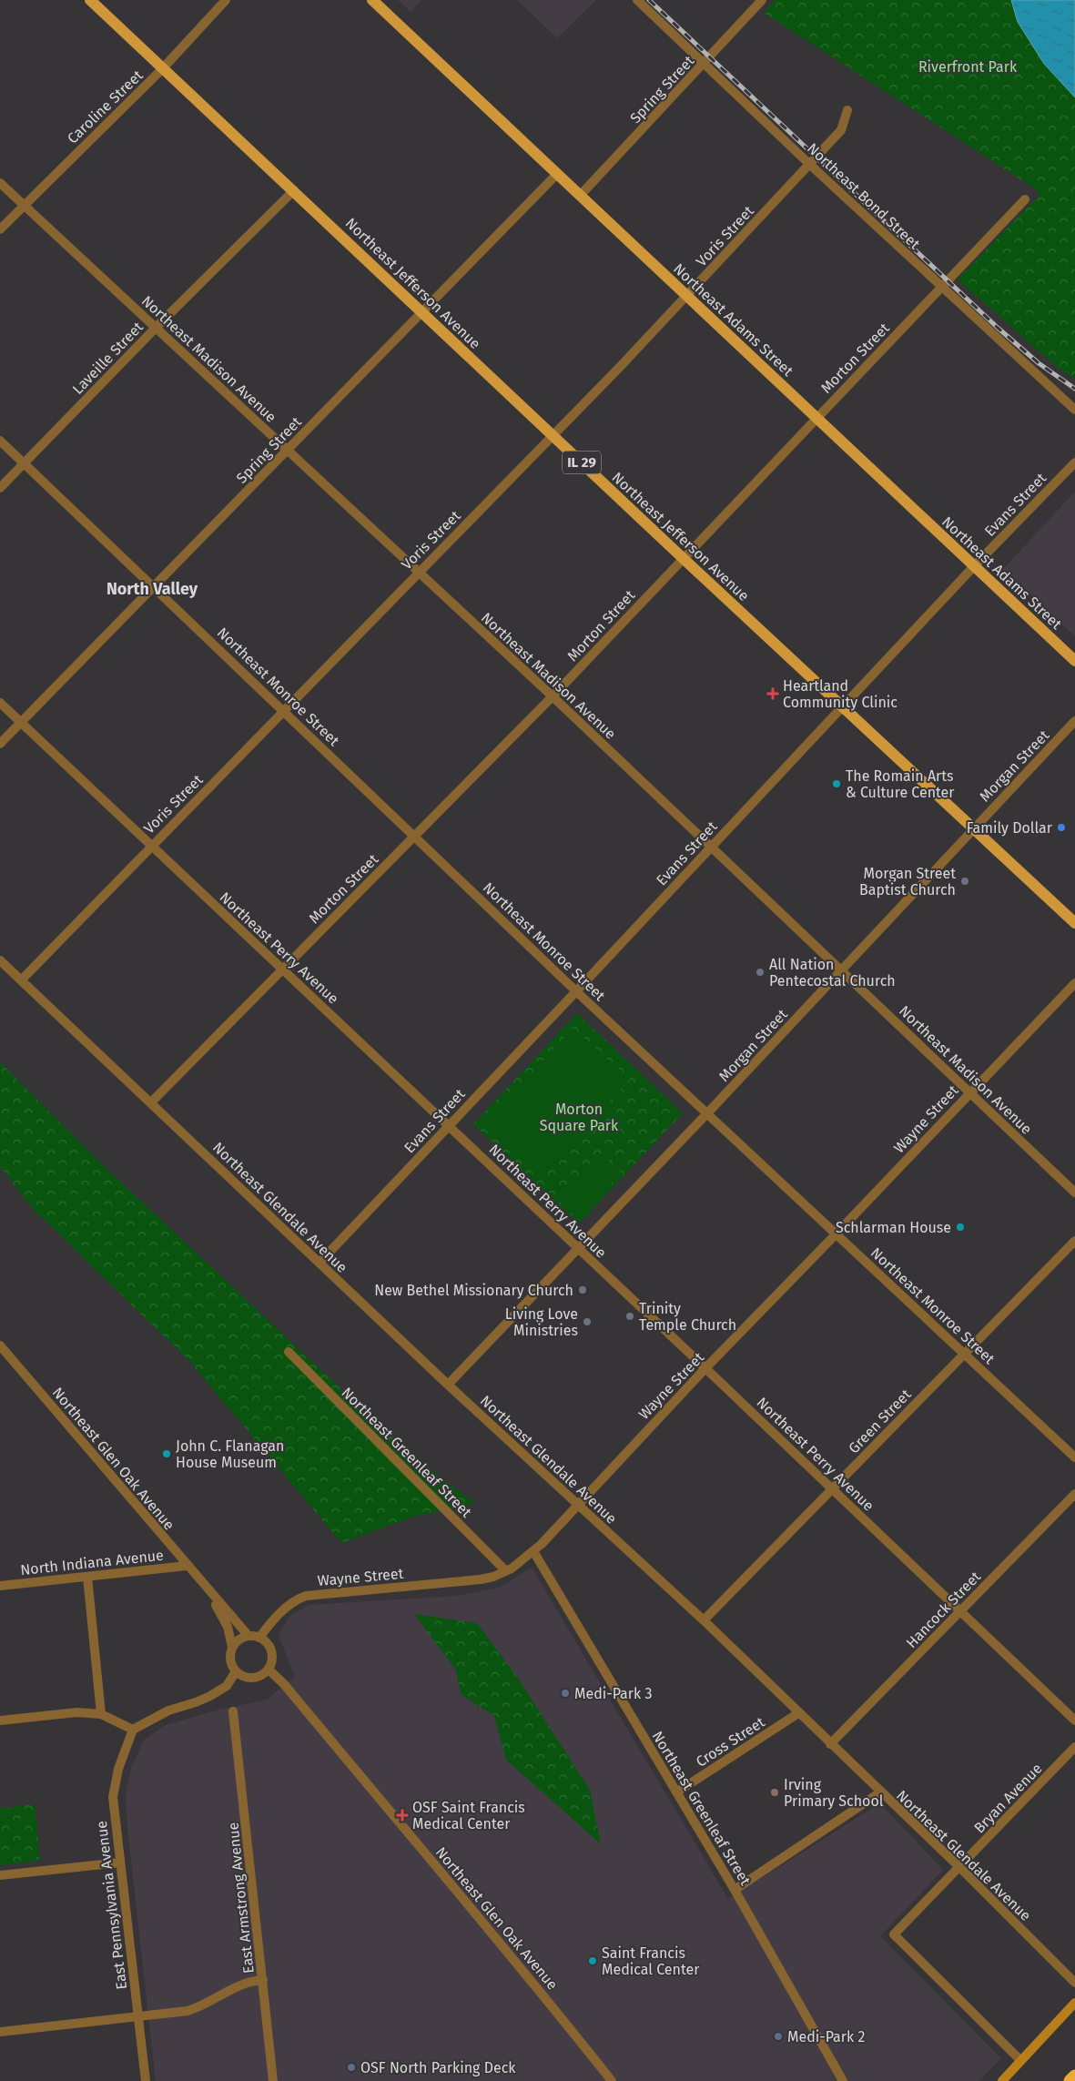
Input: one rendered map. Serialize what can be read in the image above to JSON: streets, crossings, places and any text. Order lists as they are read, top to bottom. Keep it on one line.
{"streets":{"main road":["Northeast Jefferson Avenue","Northeast Adams Street","IL 29"],"street":["Spring Street","Caroline Street","Northeast Bond Street","Voris Street","Laveille Street","Morton Street","Northeast Madison Avenue","Evans Street","Northeast Monroe Street","Morgan Street","Northeast Perry Avenue","Wayne Street","Northeast Glendale Avenue","Green Street","Northeast Greenleaf Street","Northeast Glen Oak Avenue","North Indiana Avenue","Hancock Street","Cross Street","Bryan Avenue","East Armstrong Avenue","East Pennsylvania Avenue"]},"crossings":[["Spring Street","Northeast Bond Street"],["Spring Street","Northeast Jefferson Avenue"],["Spring Street","Northeast Adams Street"],["Spring Street","Northeast Madison Avenue"],["Spring Street","Northeast Monroe Street"],["Spring Street","Northeast Perry Avenue"],["Caroline Street","Northeast Jefferson Avenue"],["Caroline Street","Northeast Madison Avenue"],["Northeast Bond Street","Voris Street"],["Northeast Bond Street","Morton Street"],["Voris Street","Northeast Jefferson Avenue"],["Voris Street","Northeast Adams Street"],["Voris Street","Northeast Madison Avenue"],["Voris Street","Northeast Monroe Street"],["Voris Street","Northeast Perry Avenue"],["Voris Street","Northeast Glendale Avenue"],["Northeast Jefferson Avenue","Laveille Street"],["Northeast Jefferson Avenue","Morton Street"],["Northeast Jefferson Avenue","Evans Street"],["Northeast Jefferson Avenue","Morgan Street"],["Northeast Adams Street","Morton Street"],["Northeast Adams Street","Evans Street"],["Laveille Street","Northeast Madison Avenue"],["Laveille Street","Northeast Monroe Street"],["Morton Street","Northeast Madison Avenue"],["Morton Street","Northeast Monroe Street"],["Morton Street","Northeast Perry Avenue"],["Morton Street","Northeast Glendale Avenue"],["Northeast Madison Avenue","Evans Street"],["Northeast Madison Avenue","Morgan Street"],["Northeast Madison Avenue","Wayne Street"],["Evans Street","Northeast Monroe Street"],["Evans Street","Northeast Perry Avenue"],["Evans Street","Northeast Glendale Avenue"],["Northeast Monroe Street","Morgan Street"],["Northeast Monroe Street","Wayne Street"],["Northeast Monroe Street","Green Street"],["Morgan Street","Northeast Perry Avenue"],["Morgan Street","Northeast Glendale Avenue"],["Northeast Perry Avenue","Wayne Street"],["Northeast Perry Avenue","Green Street"],["Northeast Perry Avenue","Hancock Street"],["Wayne Street","Northeast Glendale Avenue"],["Wayne Street","Northeast Greenleaf Street"],["Wayne Street","Northeast Glen Oak Avenue"],["Northeast Glendale Avenue","Green Street"],["Northeast Glendale Avenue","Hancock Street"],["Northeast Glendale Avenue","Cross Street"],["Northeast Glendale Avenue","Bryan Avenue"],["Northeast Greenleaf Street","Cross Street"],["Northeast Glen Oak Avenue","North Indiana Avenue"]],"districts":["North Valley"],"parks":["Riverfront Park","Morton Square Park"],"places":{"health":["Heartland Community Clinic","OSF Saint Francis Medical Center"],"other":["The Romain Arts & Culture Center","Family Dollar","Morgan Street Baptist Church","All Nation Pentecostal Church","Schlarman House","New Bethel Missionary Church","Trinity Temple Church","Living Love Ministries","John C. Flanagan House Museum","Medi-Park 3","Irving Primary School","Saint Francis Medical Center","Medi-Park 2","OSF North Parking Deck"]}}
